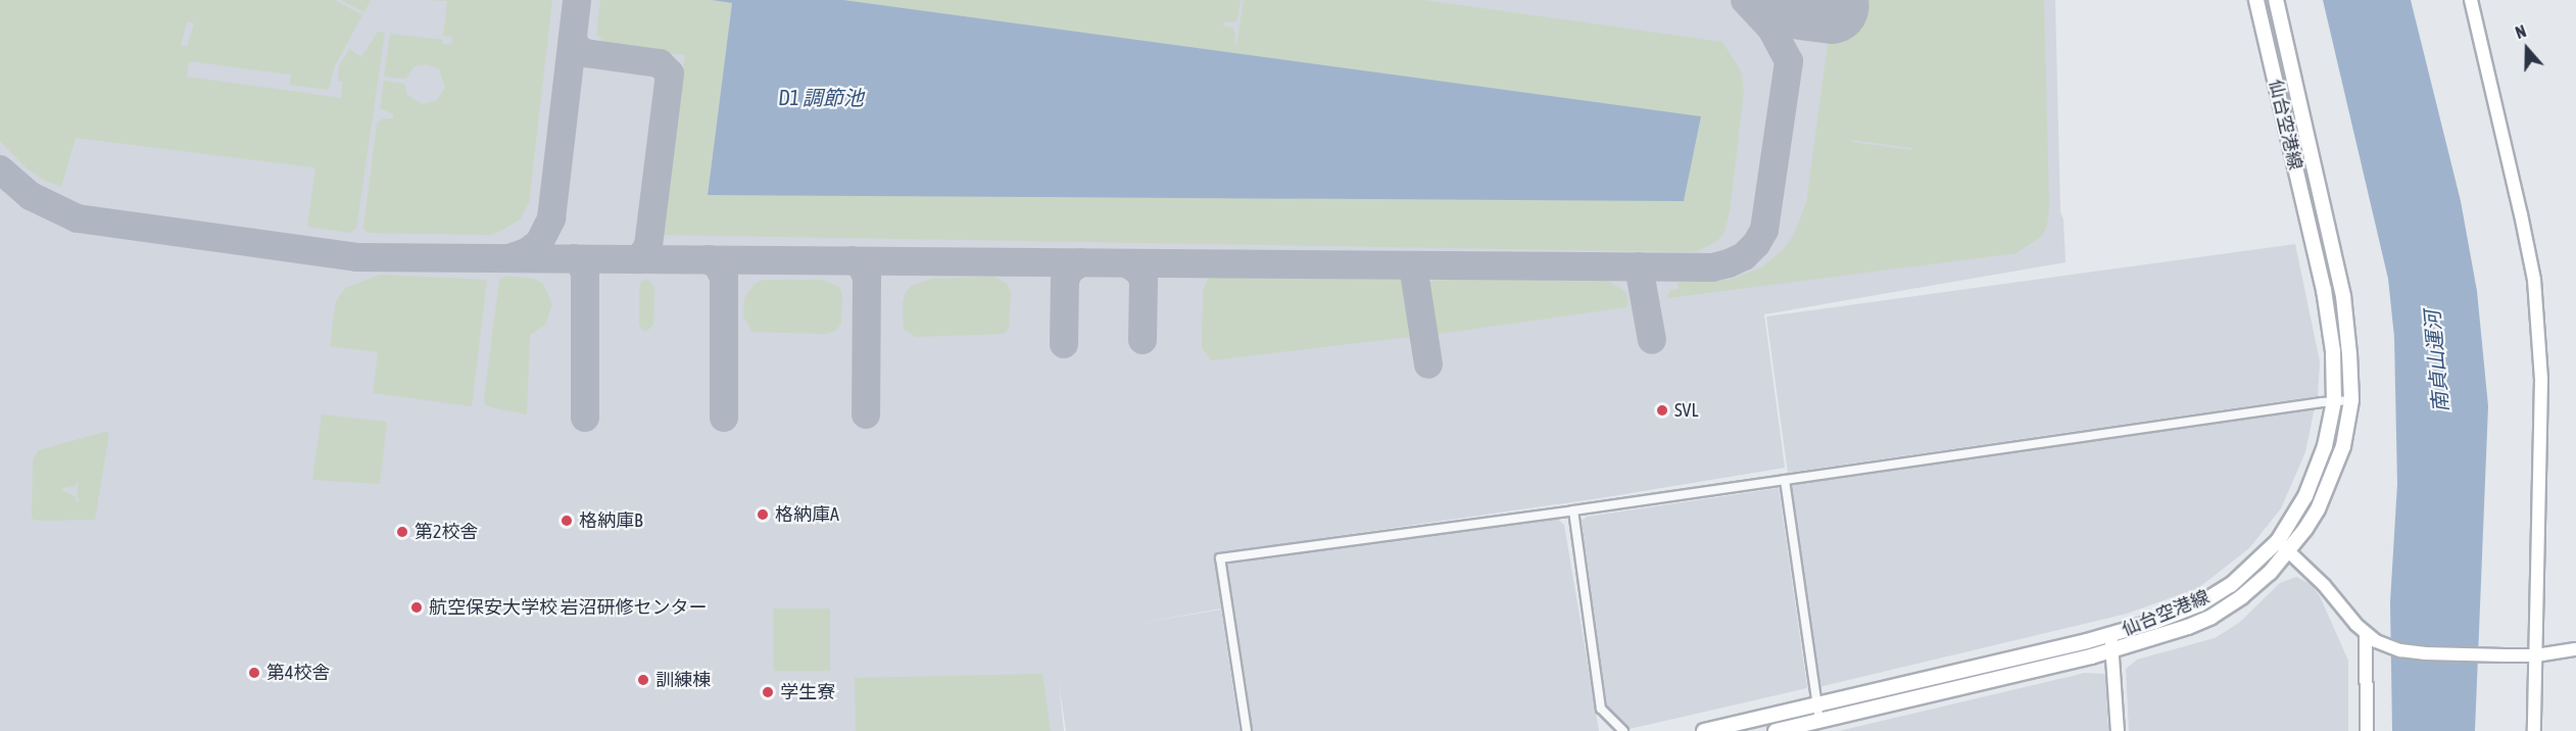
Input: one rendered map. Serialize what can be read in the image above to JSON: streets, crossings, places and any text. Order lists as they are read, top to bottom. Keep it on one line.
{"streets":{"main road":["仙台空港線"]},"water":["D1 調節池","南貞山運河"],"places":["SVL","格納庫A","格納庫B","第2校舎","航空保安大学校 岩沼研修センター","第4校舎","訓練棟","学生寮"],"north":"top"}
